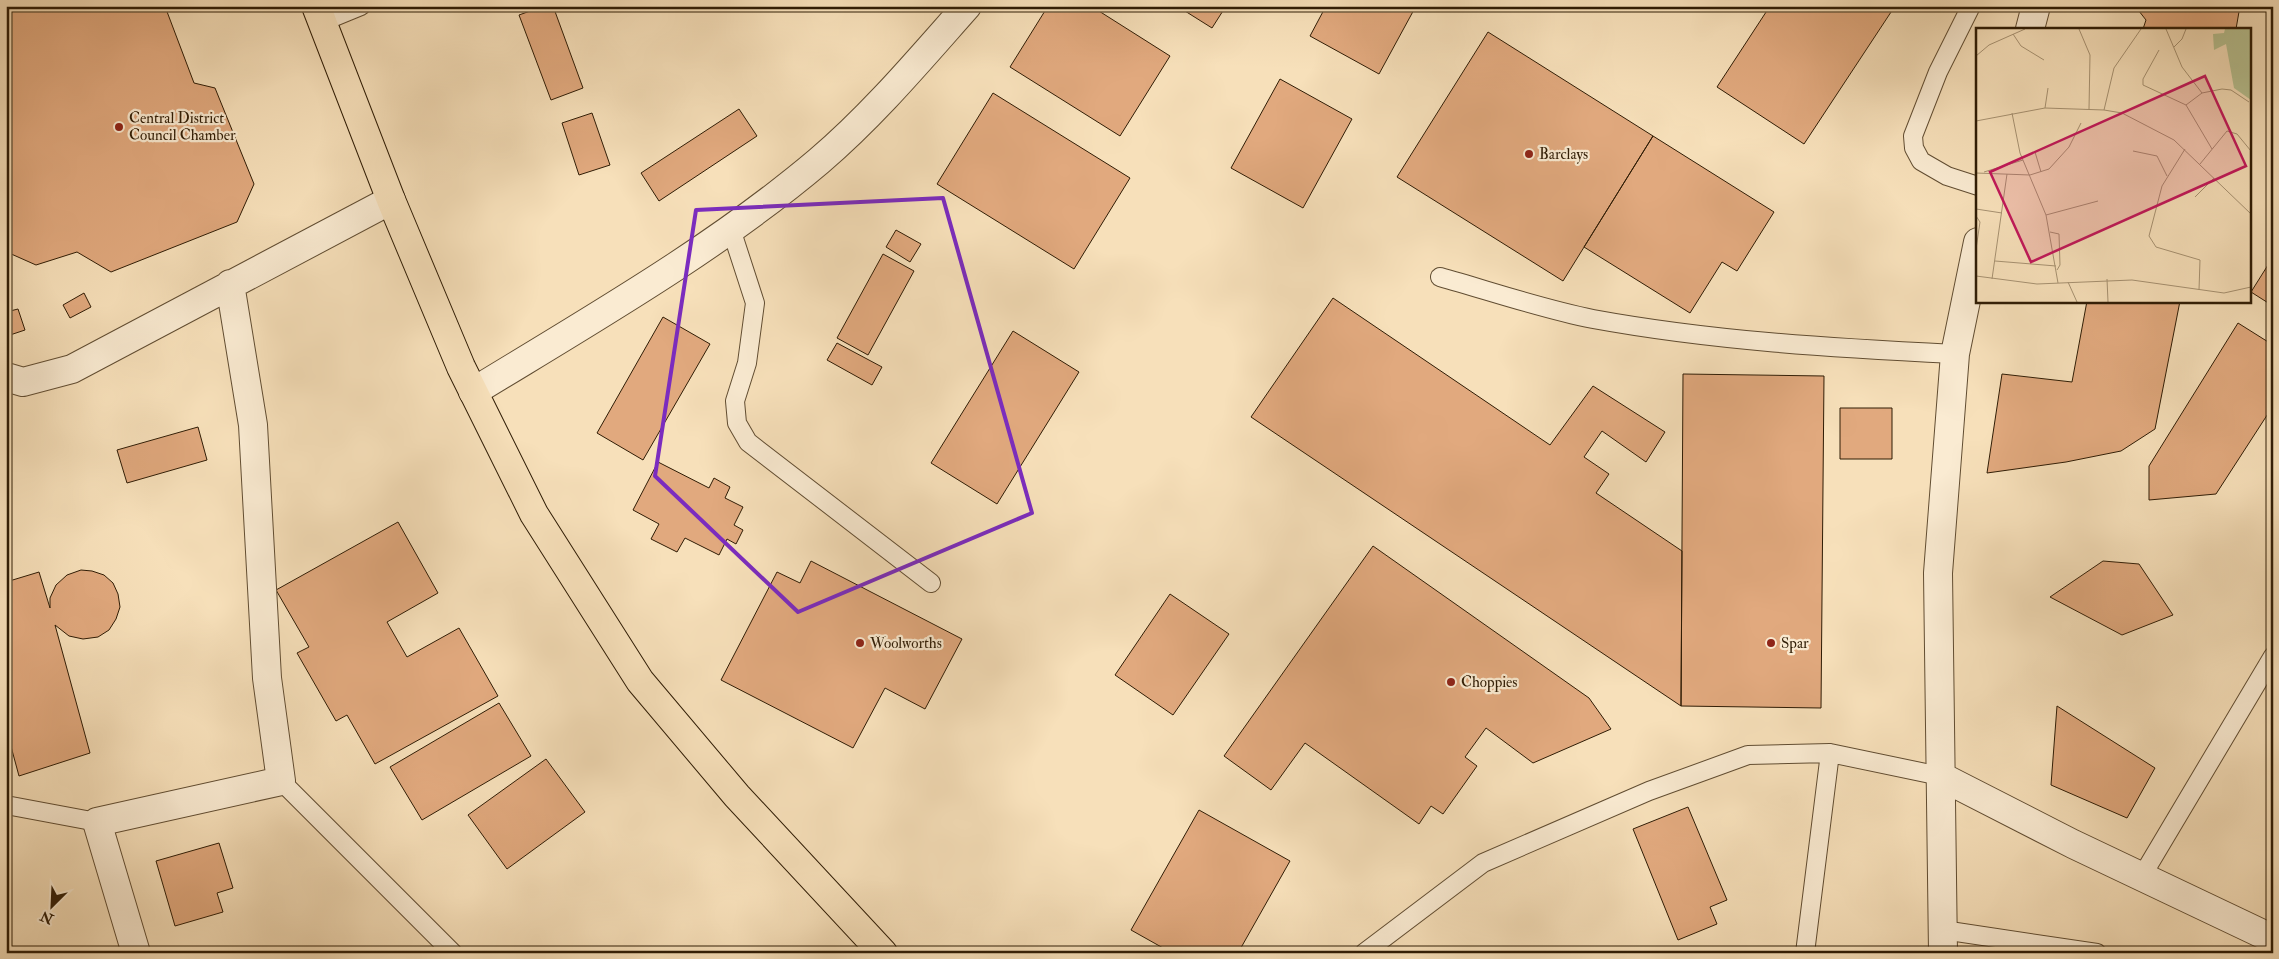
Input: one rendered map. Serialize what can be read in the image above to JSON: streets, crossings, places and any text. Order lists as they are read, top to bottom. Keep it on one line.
{"places":["Central District Council Chamber","Barclays","Woolworths","Spar","Choppies"],"north":"bottom left"}
